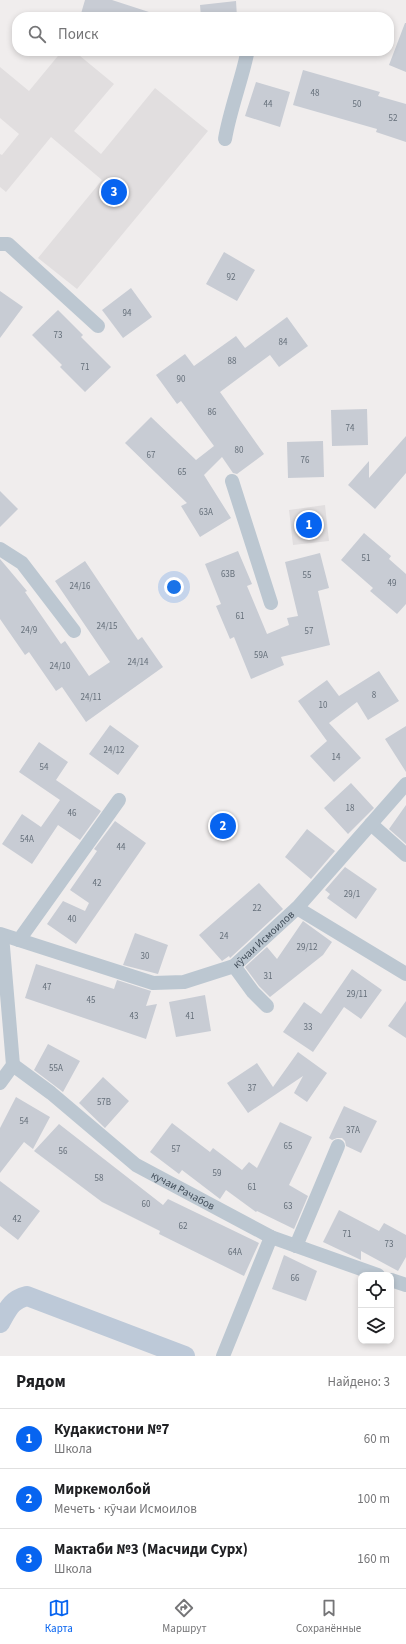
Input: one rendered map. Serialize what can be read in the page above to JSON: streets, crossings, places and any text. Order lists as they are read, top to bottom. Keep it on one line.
{"streets":{"street":["кӯчаи Исмоилов","кучаи Рачабов"]},"house_numbers":["48","44","50","52","92","94","73","84","88","71","90","86","74","80","67","76","65","63А","51","63В","55","49","24/16","61","24/15","24/9","57","59А","24/14","24/10","8","24/11","10","24/12","14","54","18","46","54А","44","42","29/1","22","40","24","29/12","30","31","47","29/11","45","43","41","33","55А","37","57В","54","37А","65","57","56","59","58","61","60","63","42","62","71","73","64А","66"],"page":{"search":"Поиск","pins":["3","1","2"],"heading":["Рядом","Найдено: 3"],"list":[{"mark":"1","name":"Кудакистони №7","note":"Школа","value":"60 m"},{"mark":"2","name":"Миркемолбой","note":"Мечеть · кӯчаи Исмоилов","value":"100 m"},{"mark":"3","name":"Мактаби №3 (Масчиди Сурх)","note":"Школа","value":"160 m"}],"nav":["Карта","Маршрут","Сохранённые"]}}
